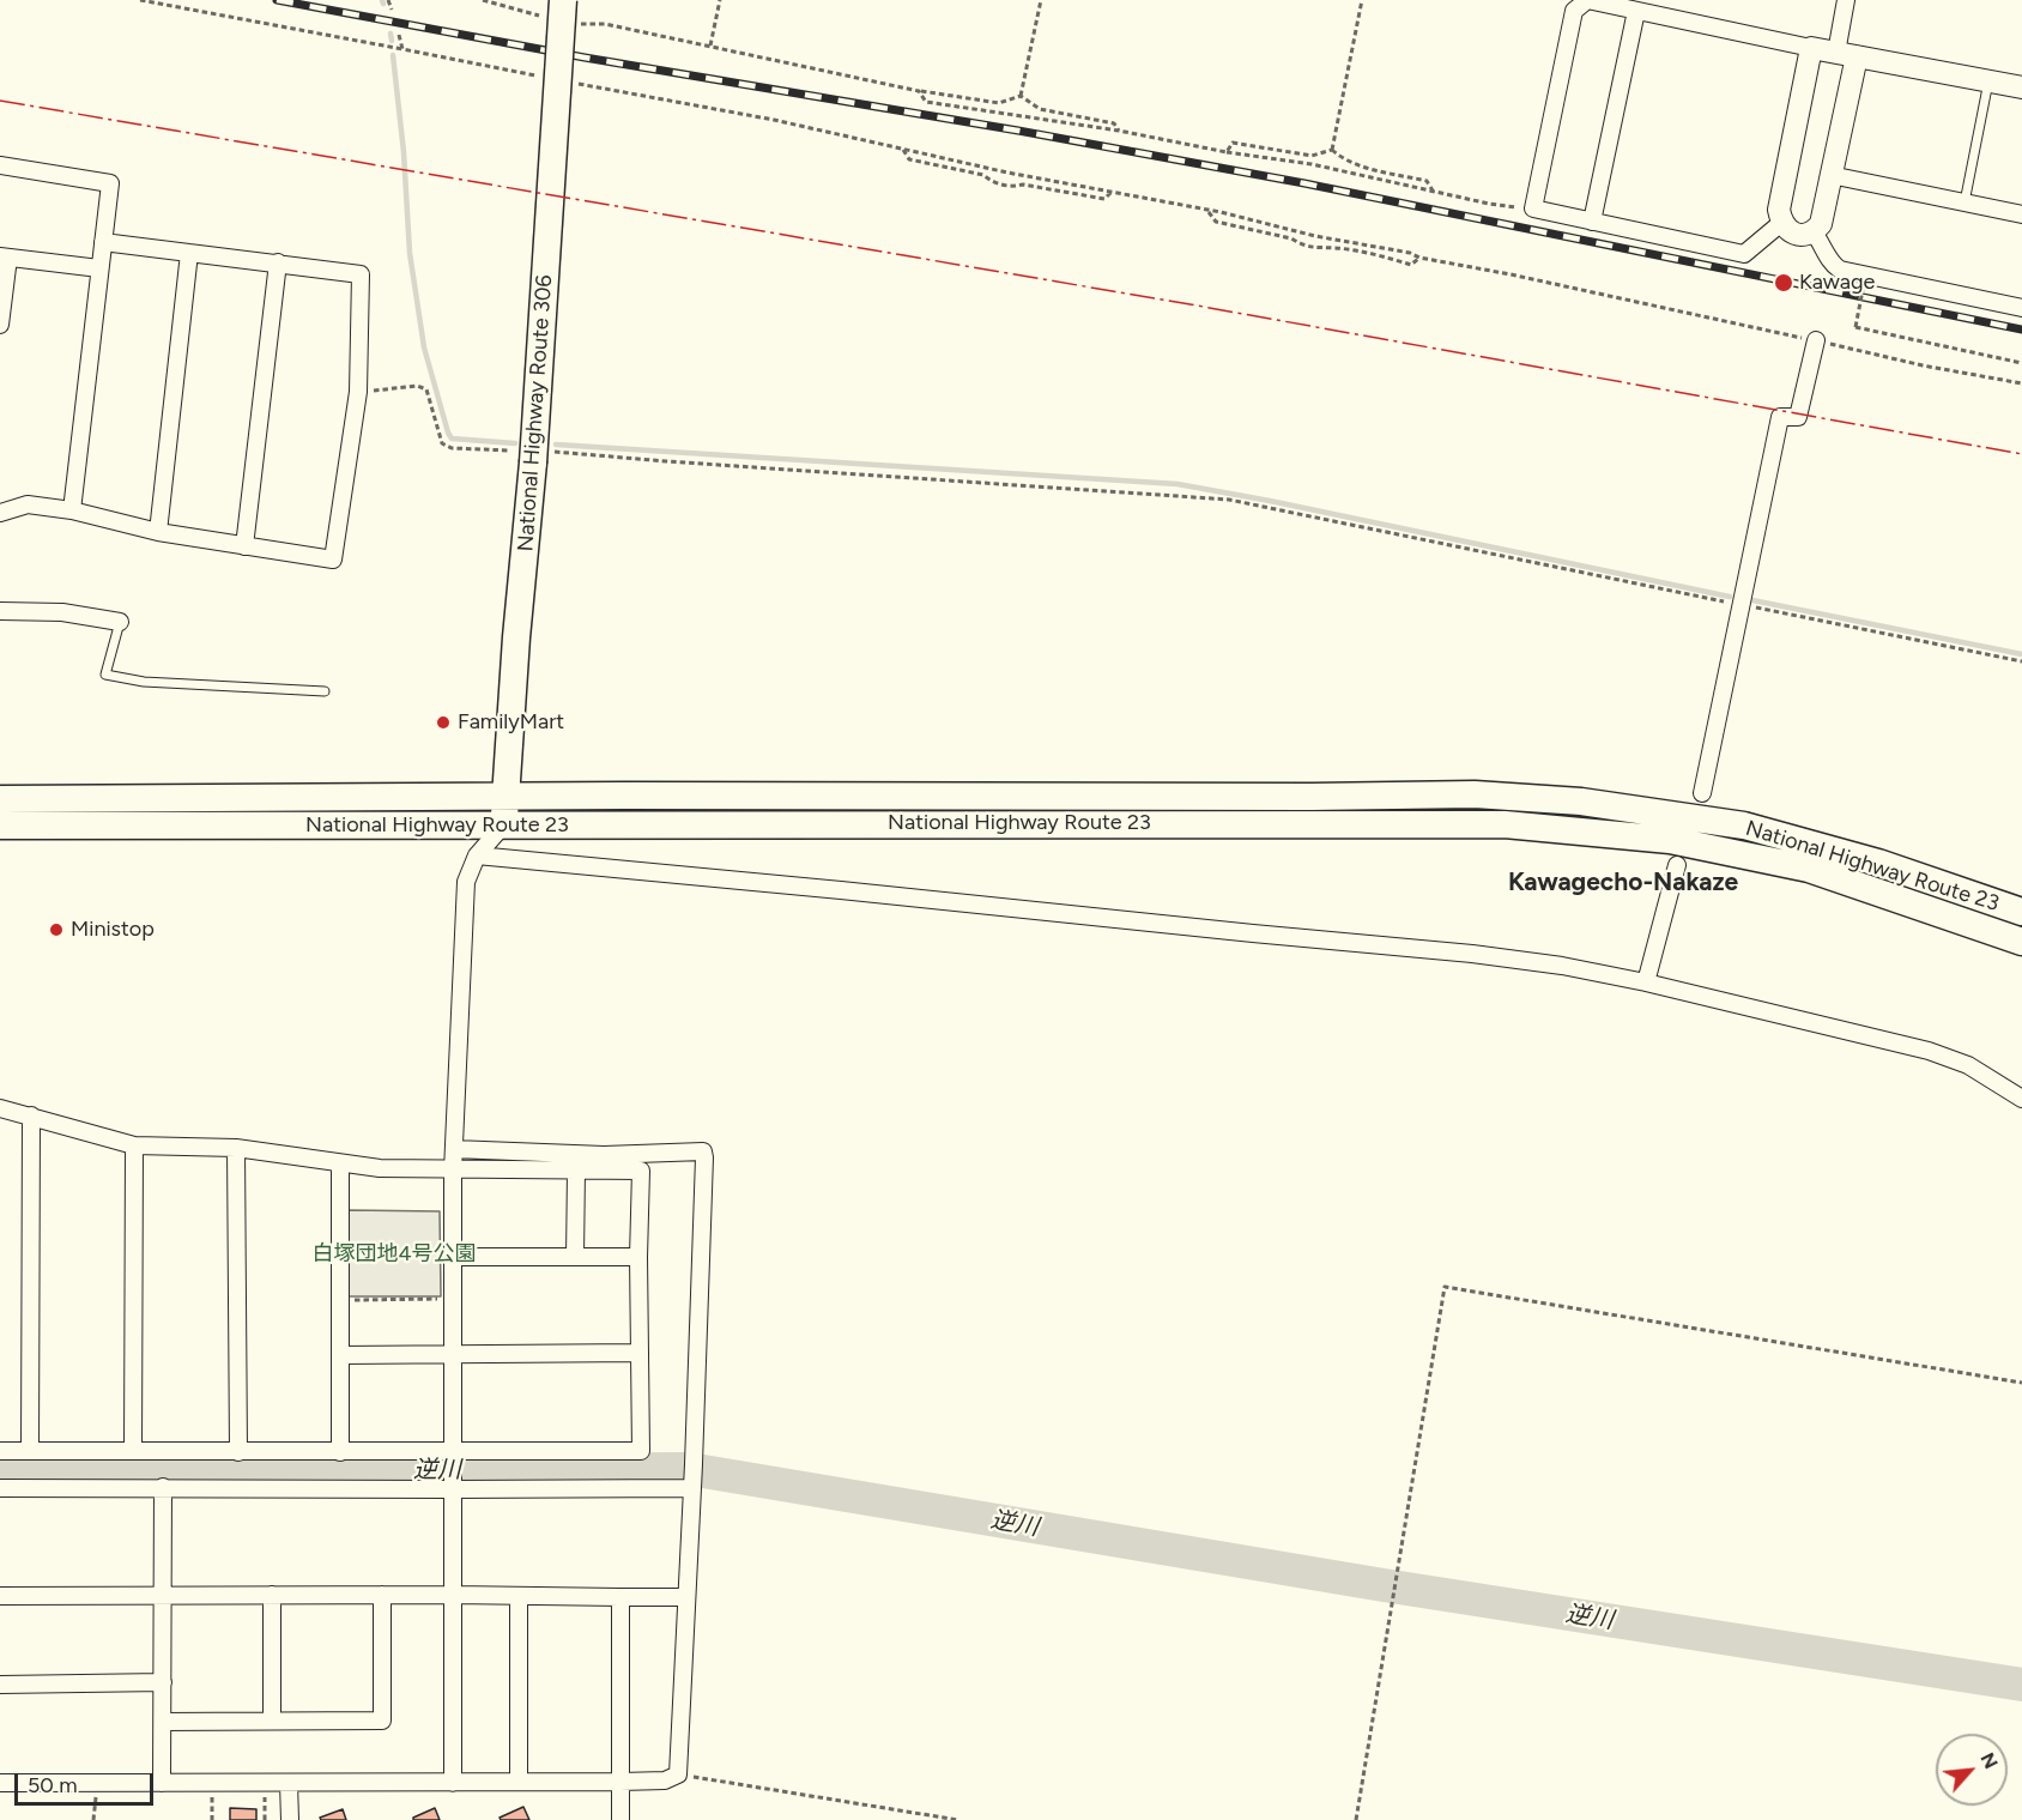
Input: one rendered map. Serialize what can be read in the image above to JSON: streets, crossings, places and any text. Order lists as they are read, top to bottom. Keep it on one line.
{"streets":{"highway":["National Highway Route 306","National Highway Route 23"]},"crossings":[["National Highway Route 306","National Highway Route 23"]],"districts":["Kawagecho-Nakaze"],"water":["逆川"],"parks":["白塚団地4号公園"],"places":["Kawage","FamilyMart","Ministop"],"scale_bar":"50 m","north":"top right"}
